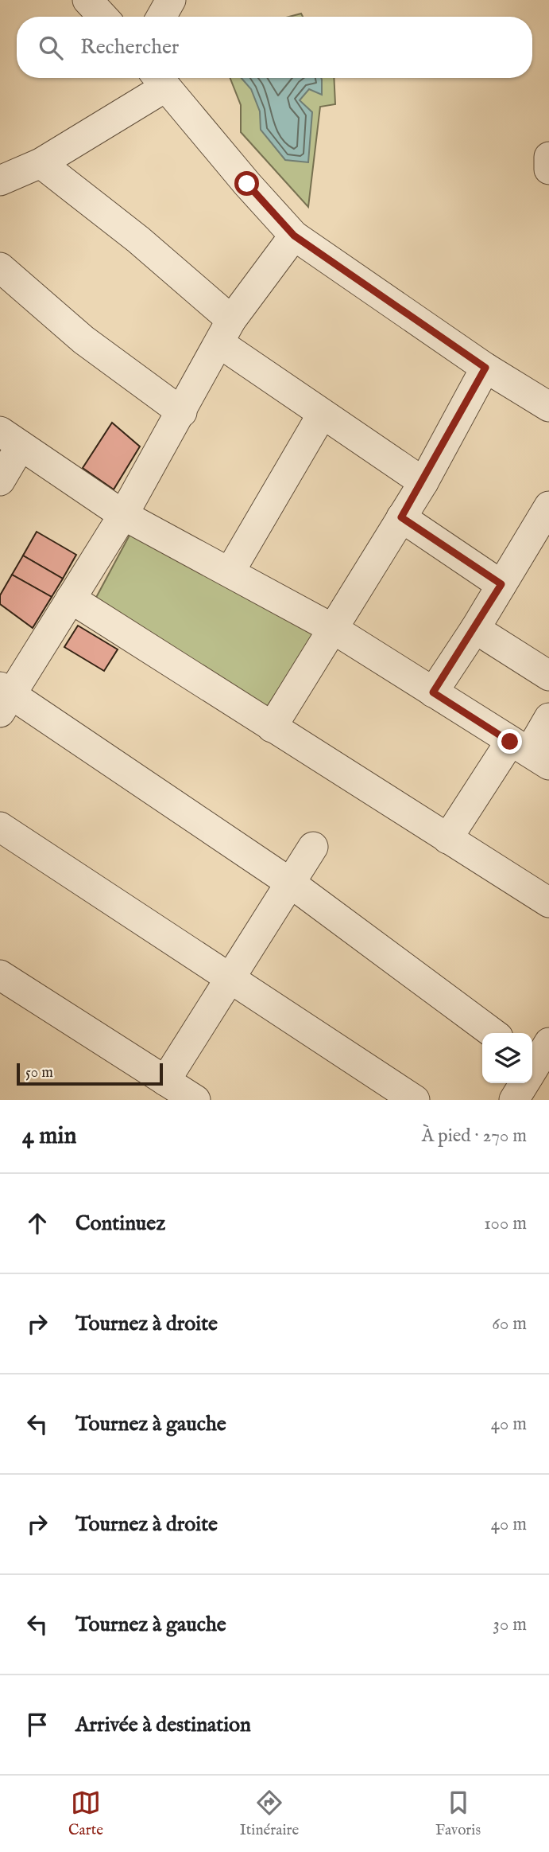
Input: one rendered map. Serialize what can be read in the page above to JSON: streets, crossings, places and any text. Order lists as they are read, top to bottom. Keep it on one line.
{"scale_bar":"50 m","page":{"search":"Rechercher","scale":"50 m","heading":["4 min","À pied · 270 m"],"list":[["Continuez","100 m"],["Tournez à droite","60 m"],["Tournez à gauche","40 m"],["Tournez à droite","40 m"],["Tournez à gauche","30 m"],"Arrivée à destination"],"nav":["Carte","Itinéraire","Favoris"]}}
